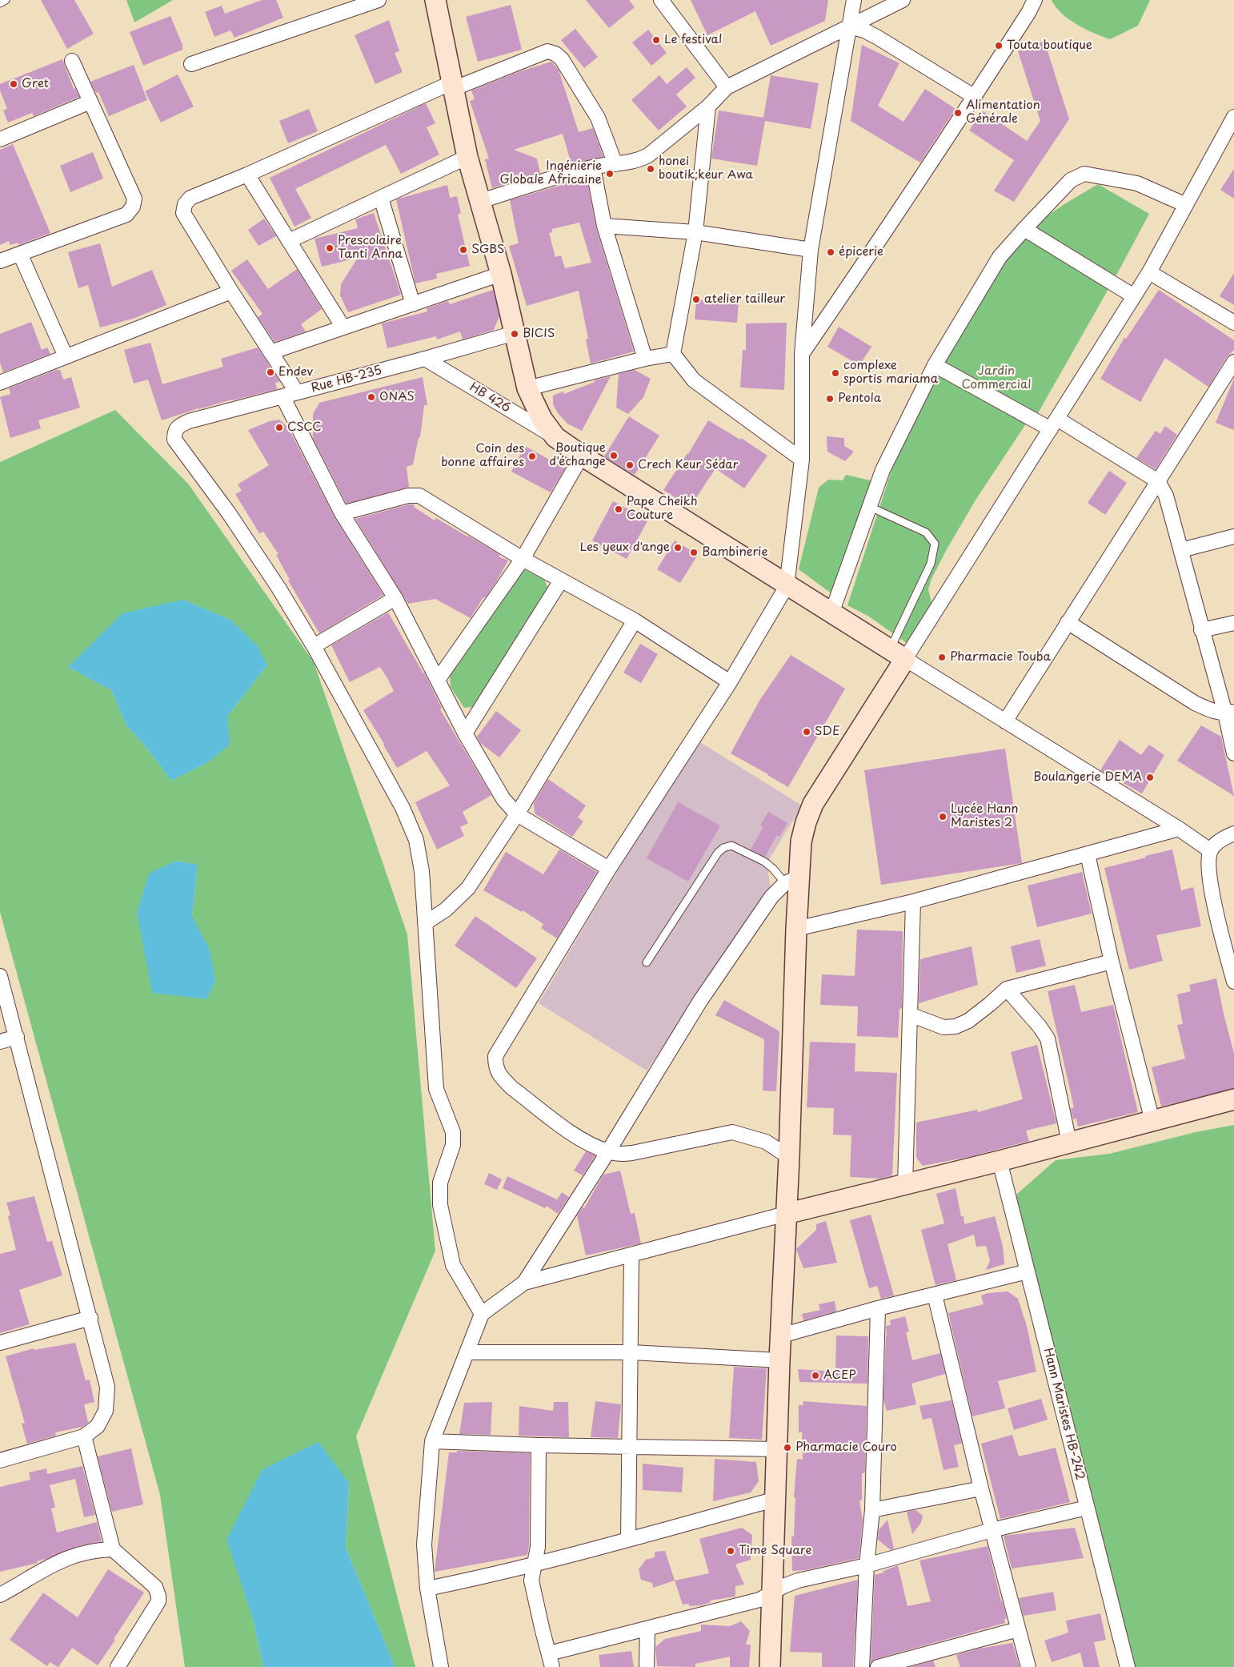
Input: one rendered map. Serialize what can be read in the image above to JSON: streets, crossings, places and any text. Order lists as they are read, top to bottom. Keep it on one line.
{"streets":{"street":["Rue HB-235","HB 426","Hann Maristes HB-242"]},"crossings":[["Rue HB-235","HB 426"]],"parks":["Jardin Commercial"],"places":["Le festival","Touta boutique","Gret","Alimentation Générale","honei boutik;keur Awa","Ingénierie Globale Africaine","Prescolaire Tanti Anna","SGBS","épicerie","atelier tailleur","BICIS","Endev","complexe sportis mariama","ONAS","Pentola","CSCC","Boutique d'échange","Coin des bonne affaires","Crech Keur Sédar","Pape Cheikh Couture","Les yeux d'ange","Bambinerie","Pharmacie Touba","SDE","Boulangerie DEMA","Lycée Hann Maristes 2","ACEP","Pharmacie Couro","Time Square"]}
